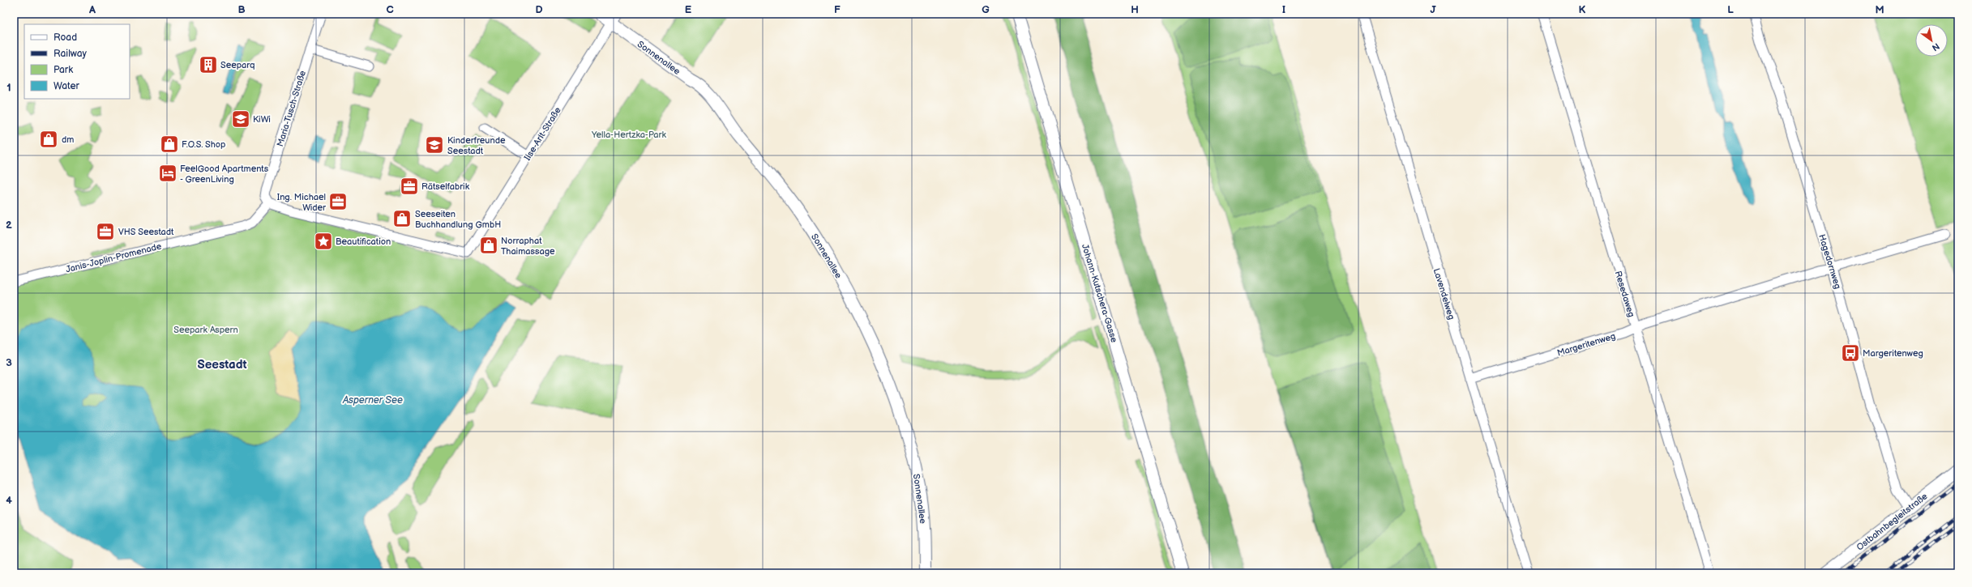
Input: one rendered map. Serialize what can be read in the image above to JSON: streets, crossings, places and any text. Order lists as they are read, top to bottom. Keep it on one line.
{"streets":{"street":["Sonnenallee","Maria-Tusch-Straße","Ilse-Arlt-Straße","Janis-Joplin-Promenade","Hagedornweg","Johann-Kutschera-Gasse","Lavendelweg","Resedaweg","Margeritenweg","Ostbahnbegleitstraße"]},"crossings":[["Sonnenallee","Ilse-Arlt-Straße"],["Maria-Tusch-Straße","Ilse-Arlt-Straße"],["Maria-Tusch-Straße","Janis-Joplin-Promenade"],["Ilse-Arlt-Straße","Janis-Joplin-Promenade"],["Hagedornweg","Margeritenweg"],["Hagedornweg","Ostbahnbegleitstraße"],["Lavendelweg","Margeritenweg"],["Resedaweg","Margeritenweg"]],"districts":["Seestadt"],"water":["Asperner See"],"parks":["Yella-Hertzka-Park","Seepark Aspern"],"places":{"building":["Seeparq"],"school or university":["KiWi","Kinderfreunde Seestadt"],"shop":["dm","F.O.S. Shop","Seeseiten Buchhandlung GmbH","Norraphat Thaimassage"],"hotel":["FeelGood Apartments - GreenLiving"],"office":["Rätselfabrik","Ing. Michael Wider","VHS Seestadt"],"place":["Beautification"],"bus stop":["Margeritenweg"]},"legend":["Road","Railway","Park","Water"],"north":"bottom right","grid":{"columns":["A","B","C","D","E","F","G","H","I","J","K","L","M"],"rows":["1","2","3","4"]}}
